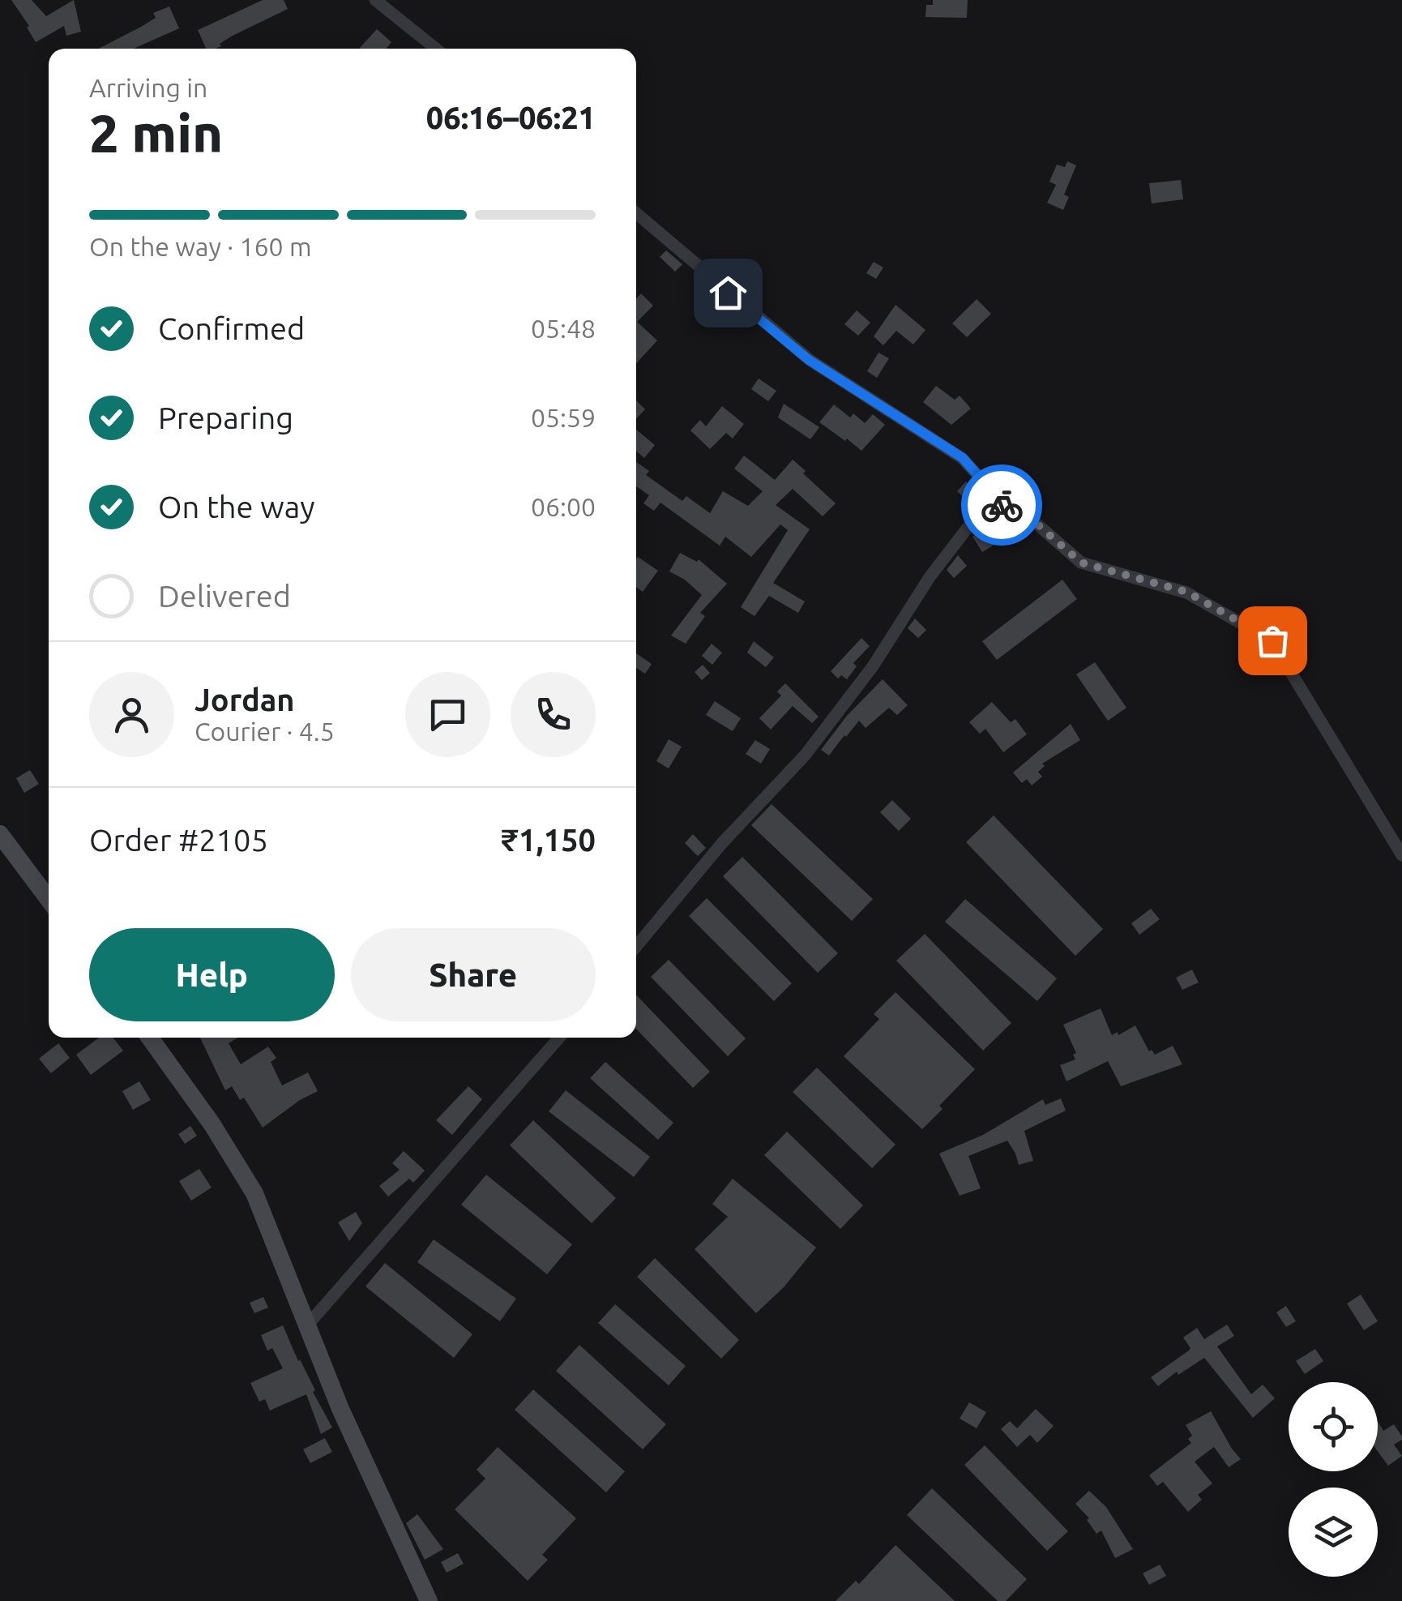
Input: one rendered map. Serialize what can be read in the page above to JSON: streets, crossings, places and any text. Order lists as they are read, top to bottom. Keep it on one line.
{"page":{"heading":["2 min","Arriving in","06:16–06:21"],"panel":["Jordan","Courier · 4.5","Order #2105","₹1,150"],"bar":"On the way · 160 m","list":[["Confirmed","05:48"],["Preparing","05:59"],["On the way","06:00"],"Delivered"],"buttons":["Help","Share"]}}
